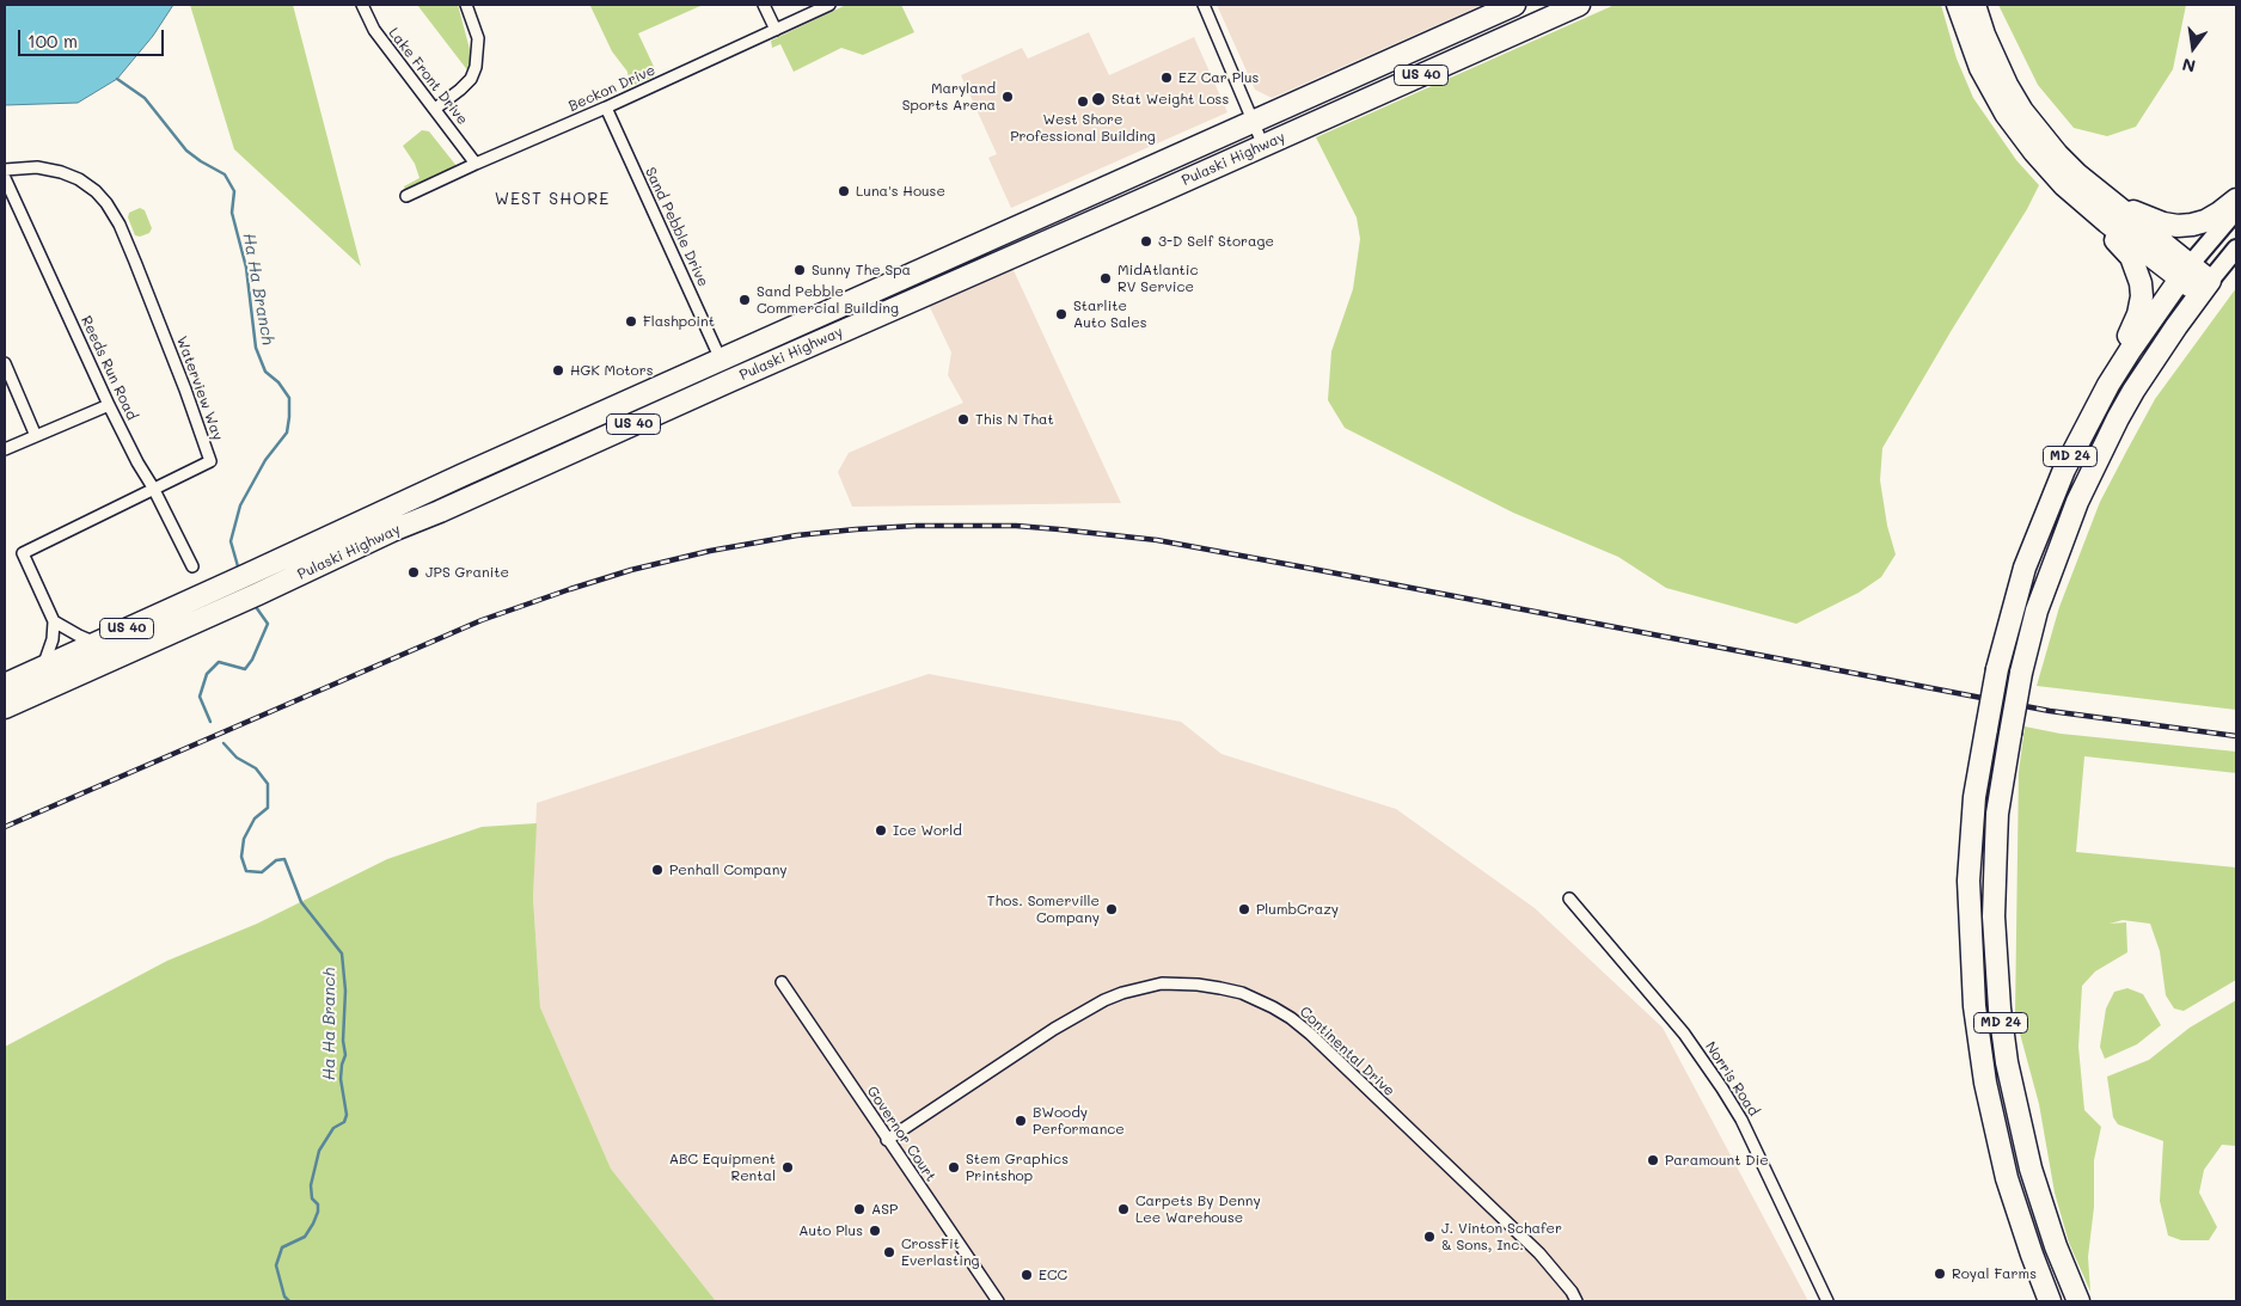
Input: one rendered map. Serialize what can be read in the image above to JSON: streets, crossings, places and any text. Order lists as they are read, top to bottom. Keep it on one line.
{"streets":{"highway":["US 40","Pulaski Highway","MD 24"],"street":["Lake Front Drive","Beckon Drive","Sand Pebble Drive","Reeds Run Road","Waterview Way","Continental Drive","Norris Road","Governor Court"]},"crossings":[["Lake Front Drive","Beckon Drive"],["Beckon Drive","Sand Pebble Drive"],["Pulaski Highway","Sand Pebble Drive"],["Reeds Run Road","Waterview Way"],["Continental Drive","Governor Court"]],"districts":["WEST SHORE"],"water":["Ha Ha Branch"],"places":["EZ Car Plus","Maryland Sports Arena","Stat Weight Loss","West Shore Professional Building","Luna's House","3-D Self Storage","Sunny The Spa","MidAtlantic RV Service","Sand Pebble Commercial Building","Starlite Auto Sales","Flashpoint","HGK Motors","This N That","JPS Granite","Ice World","Penhall Company","Thos. Somerville Company","PlumbCrazy","BWoody Performance","Paramount Die","ABC Equipment Rental","Stem Graphics Printshop","ASP","Carpets By Denny Lee Warehouse","Auto Plus","J. Vinton Schafer & Sons, Inc.","CrossFit Everlasting","Royal Farms","ECC"],"scale_bar":"100 m","north":"bottom"}
